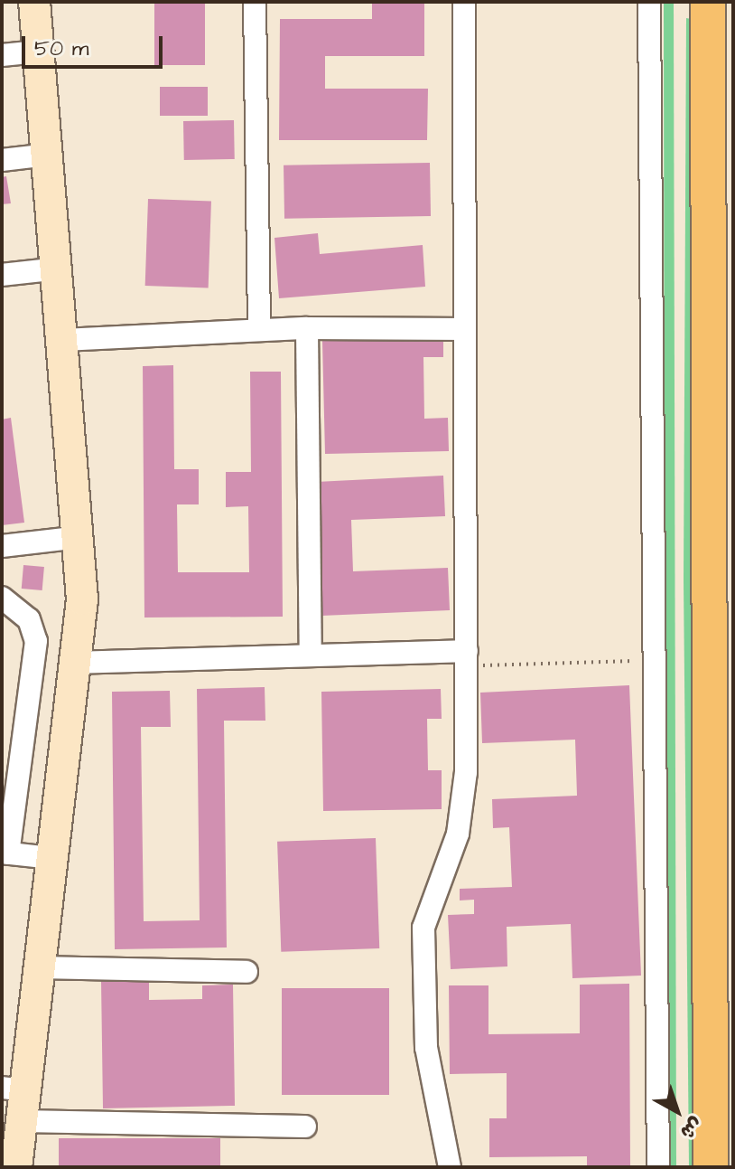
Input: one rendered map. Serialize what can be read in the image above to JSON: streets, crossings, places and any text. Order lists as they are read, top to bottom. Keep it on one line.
{"scale_bar":"50 m","north":"bottom right"}
